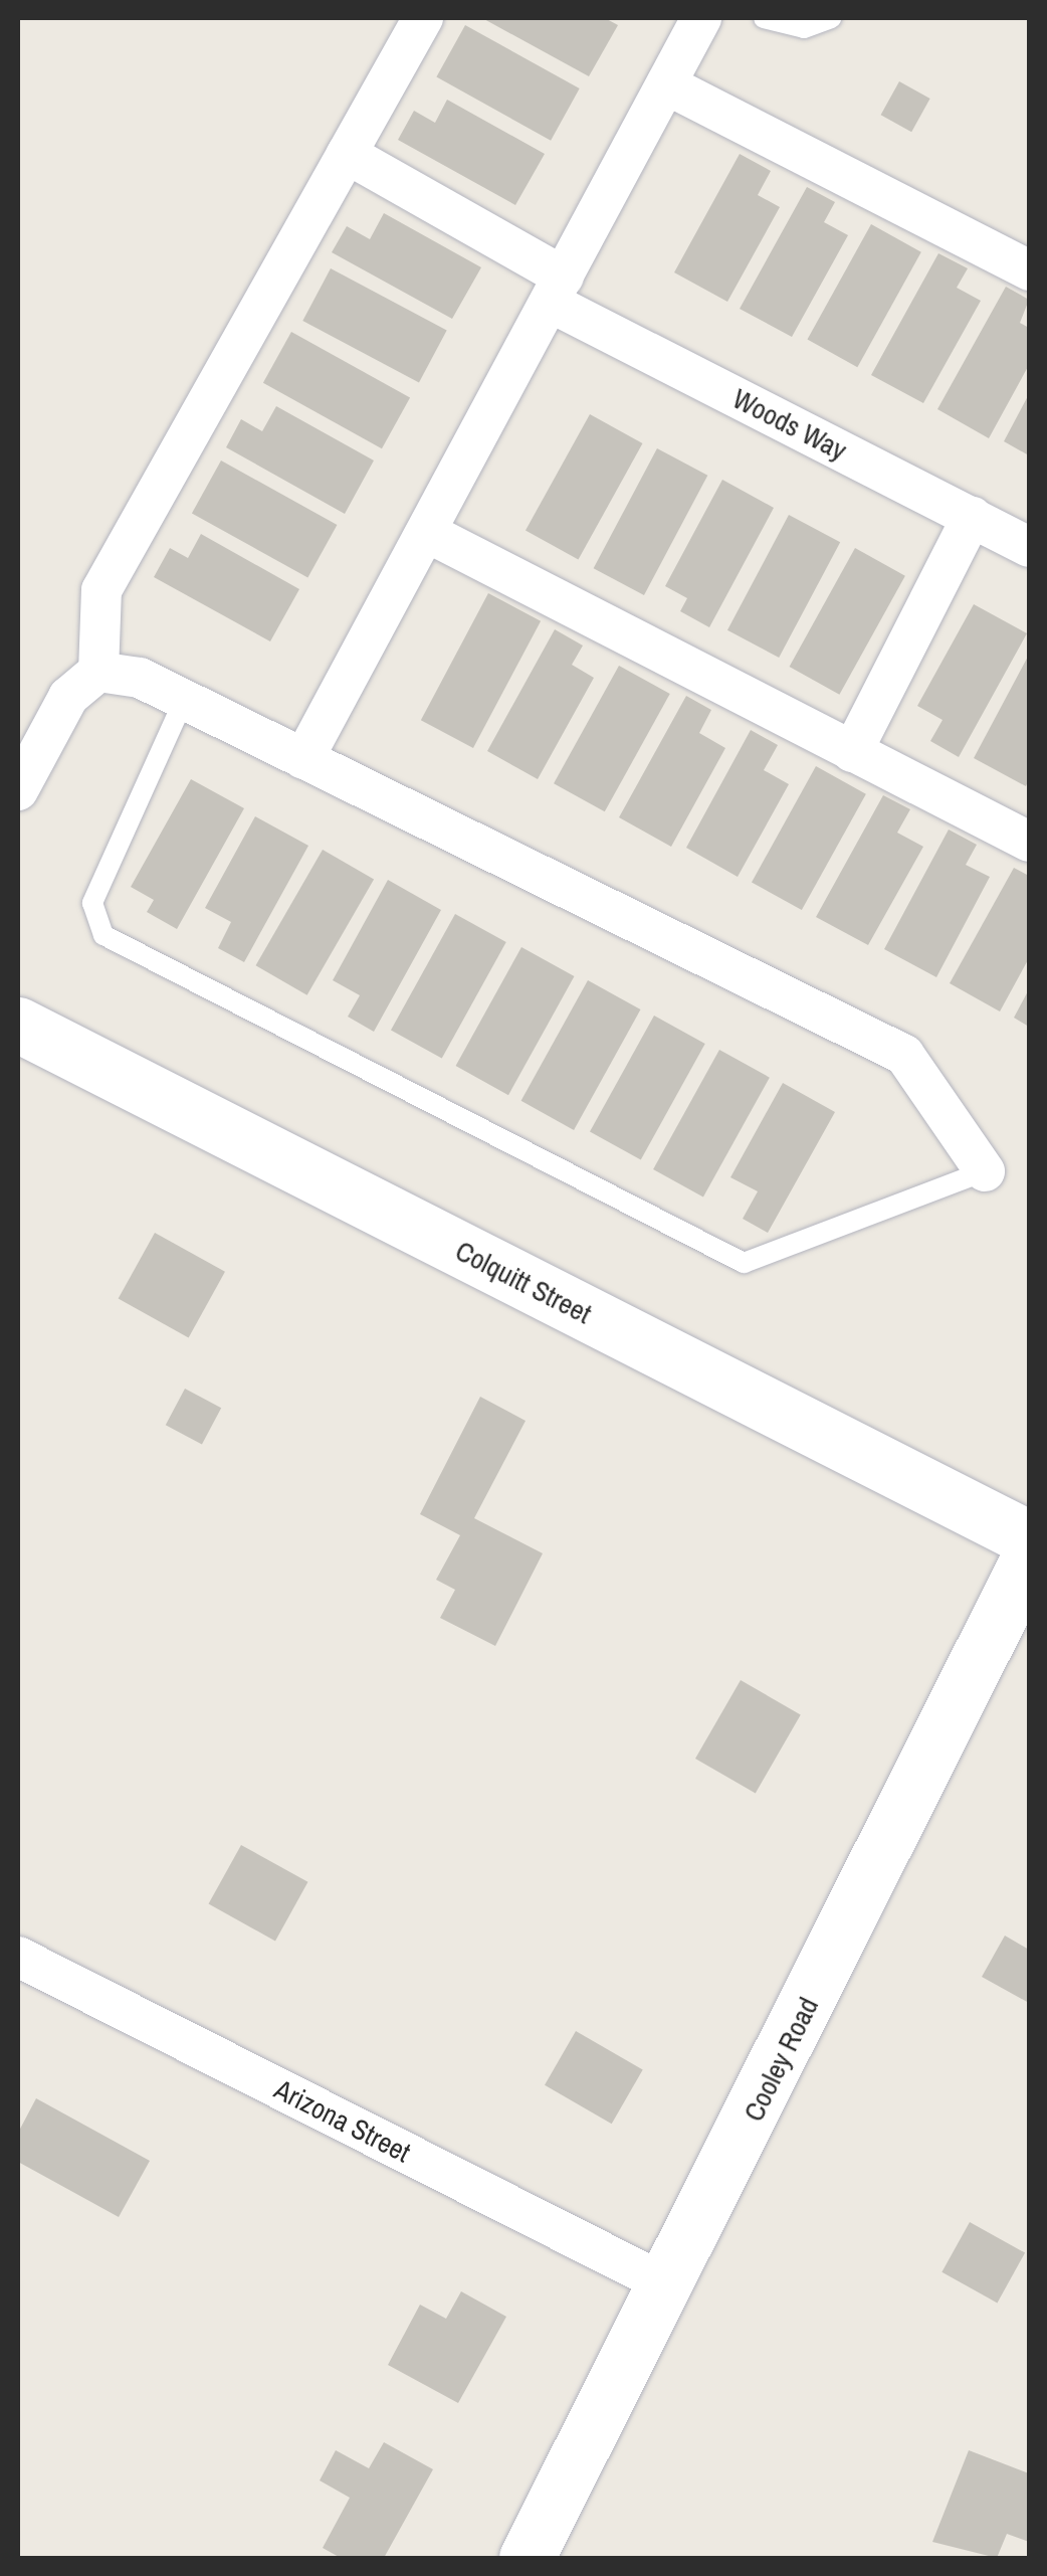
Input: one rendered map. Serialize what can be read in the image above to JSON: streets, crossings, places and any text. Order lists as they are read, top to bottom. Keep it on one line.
{"streets":{"street":["Woods Way","Colquitt Street","Cooley Road","Arizona Street"]},"crossings":[["Cooley Road","Arizona Street"]]}
